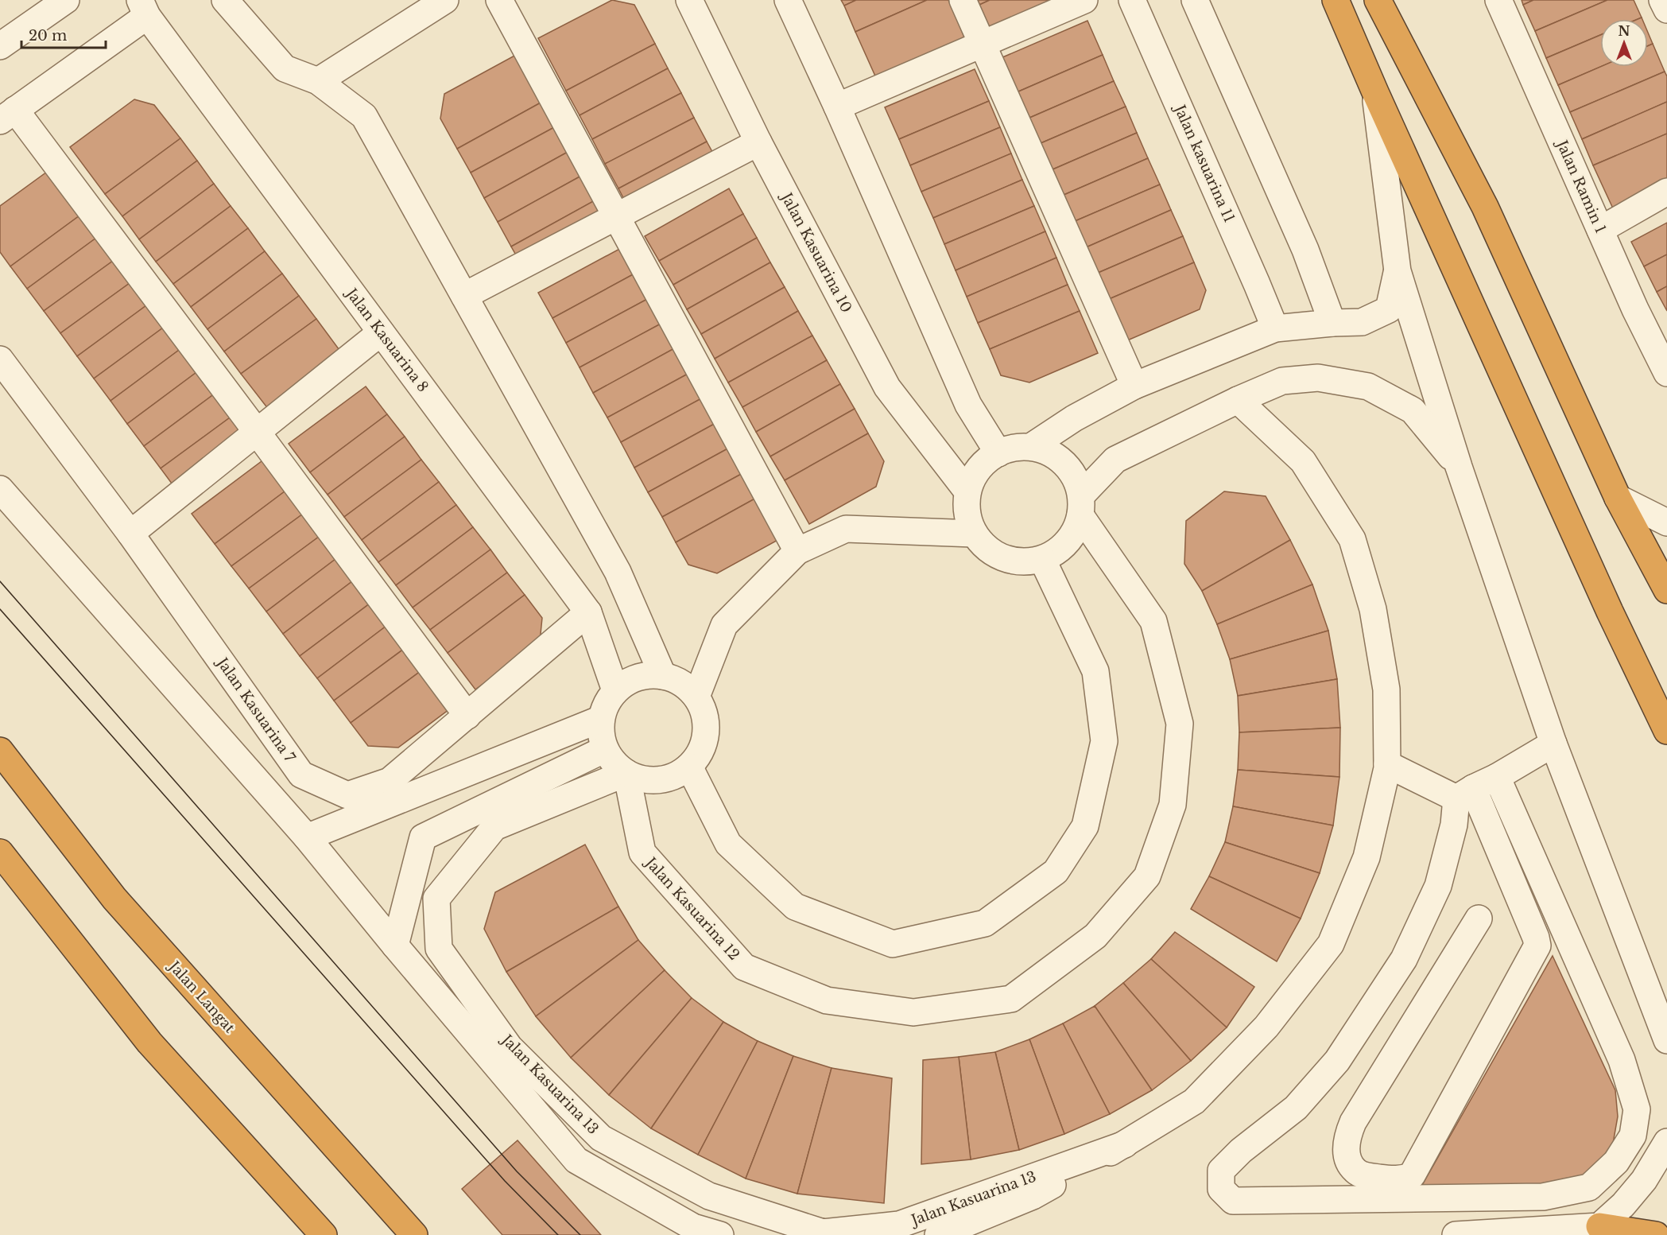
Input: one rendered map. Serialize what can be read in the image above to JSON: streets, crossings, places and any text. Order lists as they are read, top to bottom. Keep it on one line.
{"streets":{"highway":["Jalan Langat"],"street":["Jalan kasuarina 11","Jalan Ramin 1","Jalan Kasuarina 10","Jalan Kasuarina 8","Jalan Kasuarina 7","Jalan Kasuarina 12","Jalan Kasuarina 13"]},"crossings":[["Jalan Kasuarina 10","Jalan Kasuarina 12"],["Jalan Kasuarina 8","Jalan Kasuarina 7"],["Jalan Kasuarina 8","Jalan Kasuarina 12"],["Jalan Kasuarina 8","Jalan Kasuarina 13"],["Jalan Kasuarina 12","Jalan Kasuarina 13"]],"scale_bar":"20 m","north":"top"}
